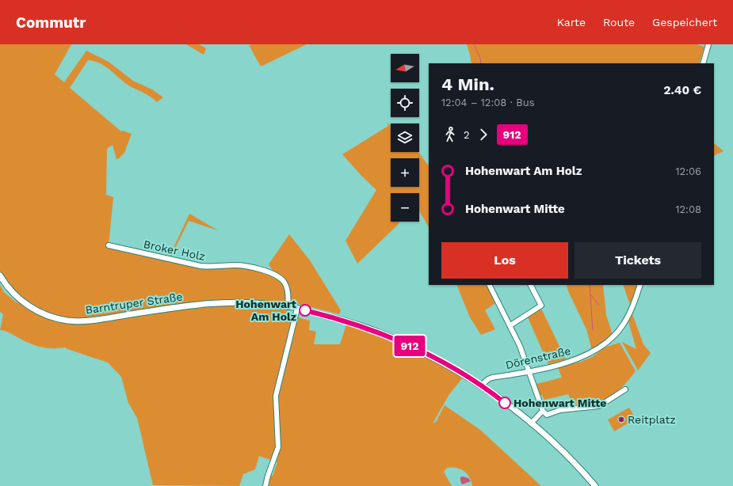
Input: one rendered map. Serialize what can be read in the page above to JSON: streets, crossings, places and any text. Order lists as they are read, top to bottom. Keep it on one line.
{"streets":{"main road":["Barntruper Straße"],"street":["Broker Holz","Dörenstraße"]},"crossings":[["Broker Holz","Barntruper Straße"],["Barntruper Straße","Dörenstraße"]],"places":["Hohenwart Am Holz","Hohenwart Mitte","Reitplatz"],"lines":["bus line 912"],"north":"left","page":{"header":"Commutr","nav":["Karte","Route","Gespeichert"],"on_map":"912","map_buttons":["+","−"],"heading":["4 Min.","12:04 – 12:08 · Bus","2.40 €"],"legs":["2","912"],"list":[{"name":"Hohenwart Am Holz","value":"12:06"},{"name":"Hohenwart Mitte","value":"12:08"}],"buttons":["Los","Tickets"]}}
